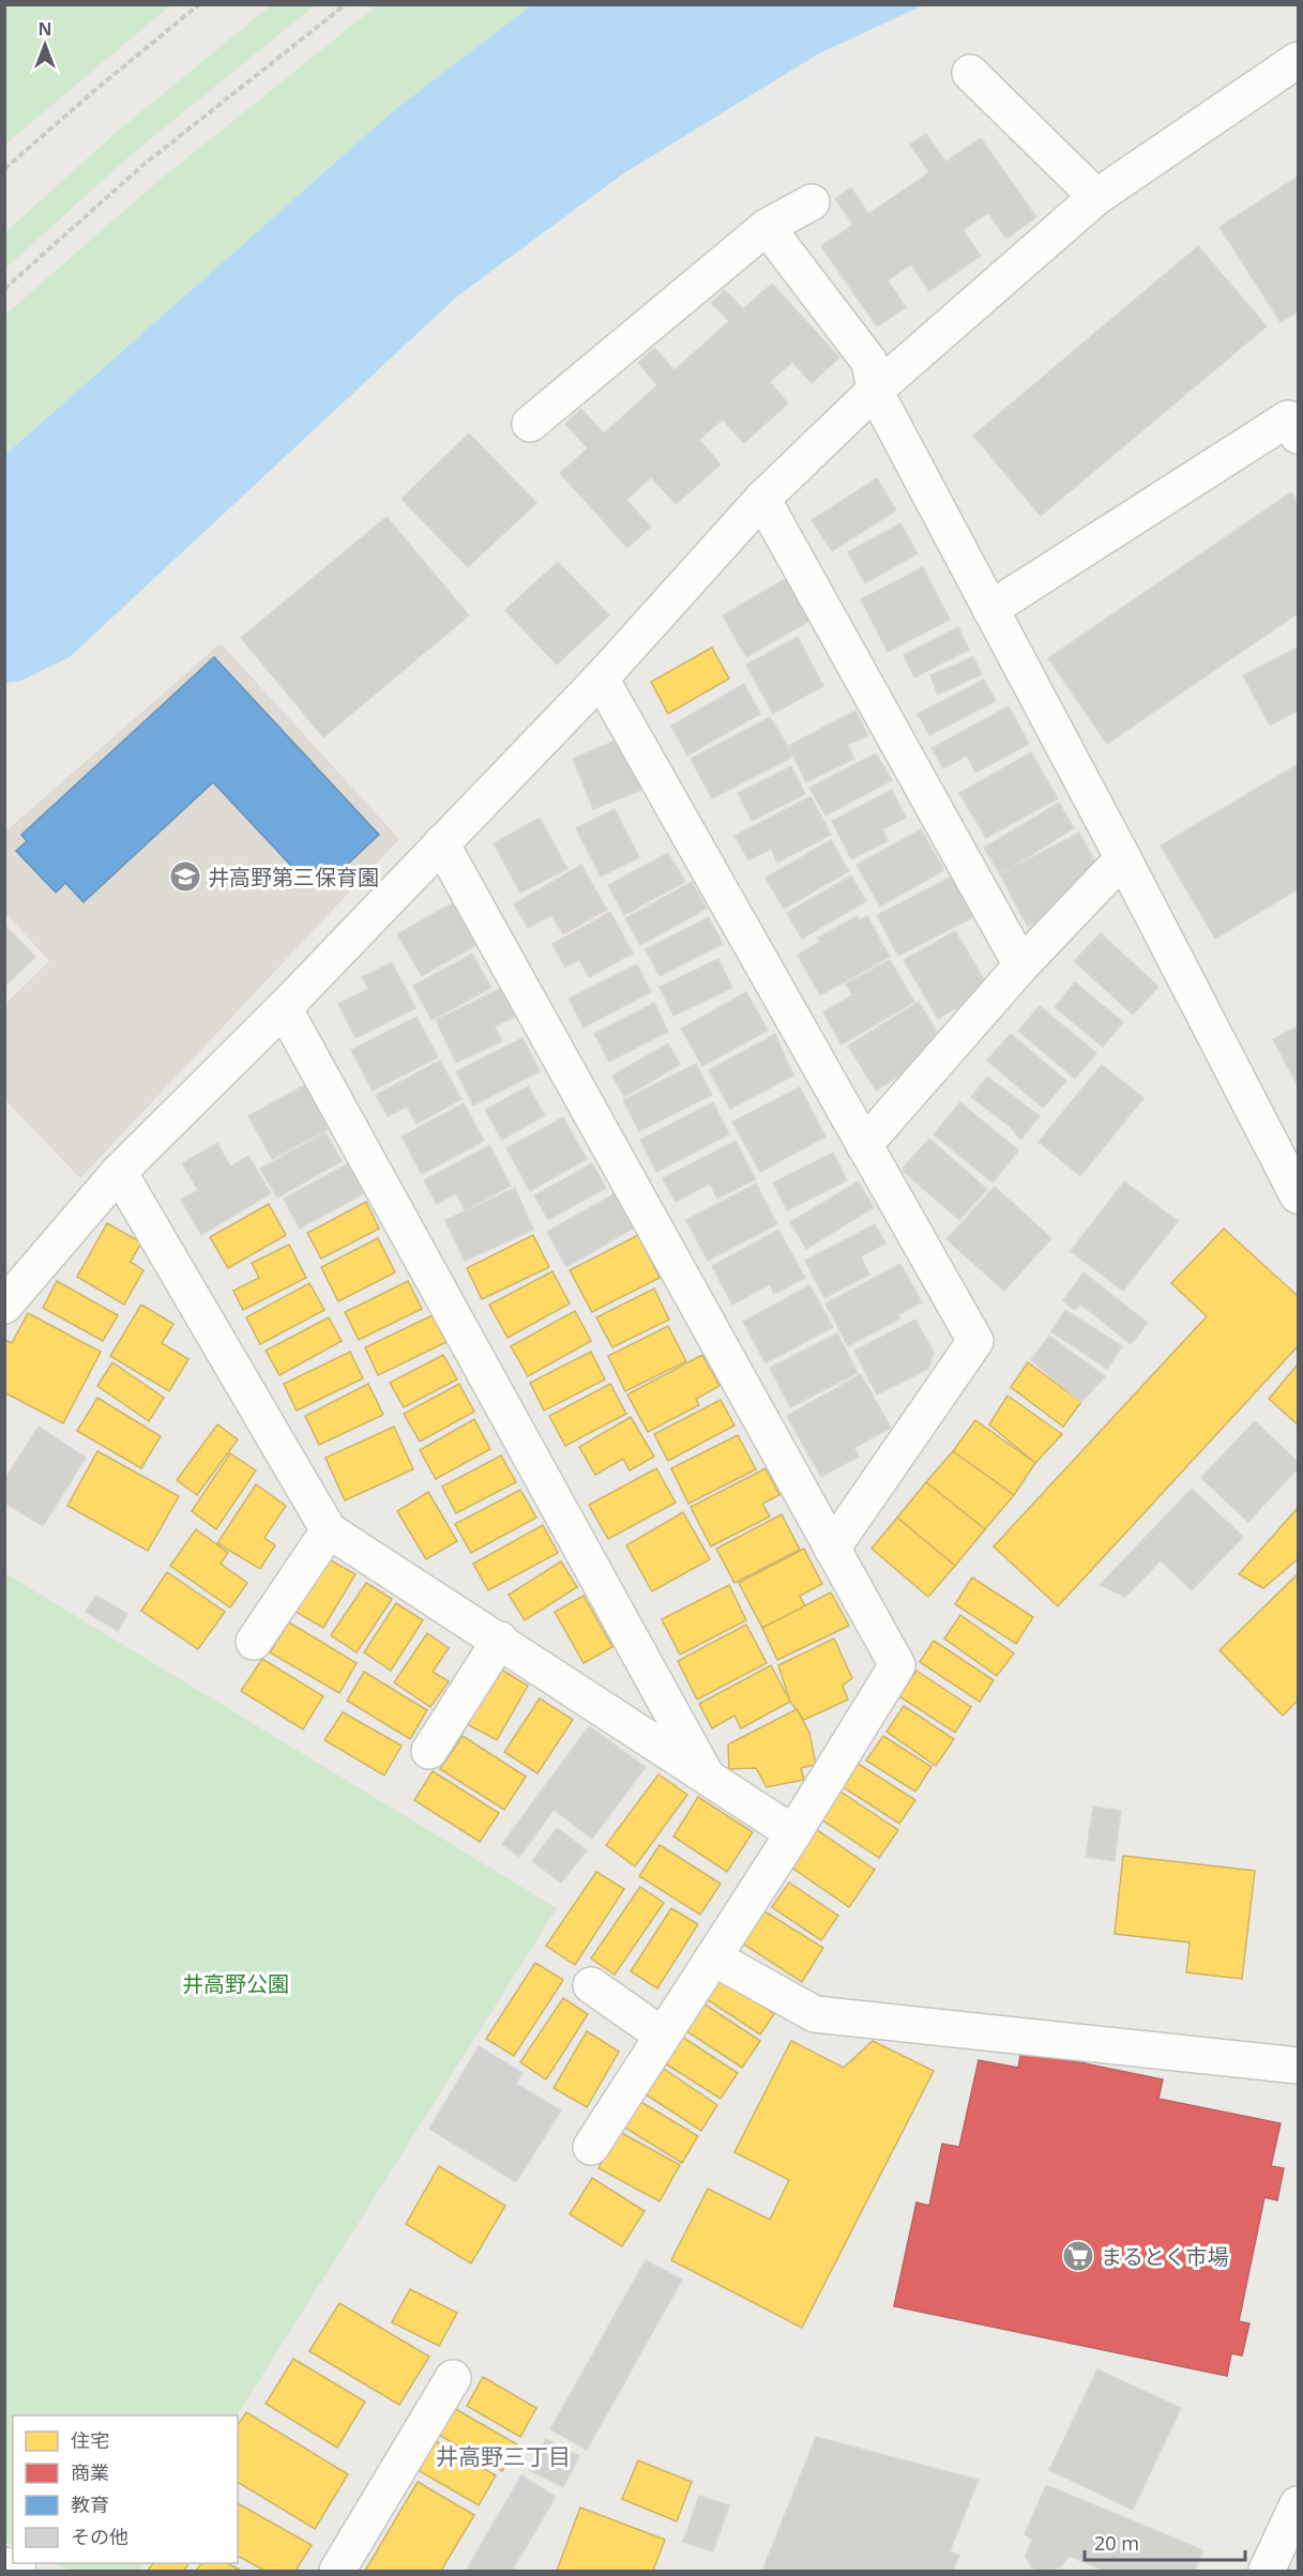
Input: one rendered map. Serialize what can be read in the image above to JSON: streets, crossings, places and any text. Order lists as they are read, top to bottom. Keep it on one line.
{"districts":["井高野三丁目"],"parks":["井高野公園"],"places":{"school or university":["井高野第三保育園"],"supermarket":["まるとく市場"]},"legend":["住宅","商業","教育","その他"],"scale_bar":"20 m","north":"top"}
